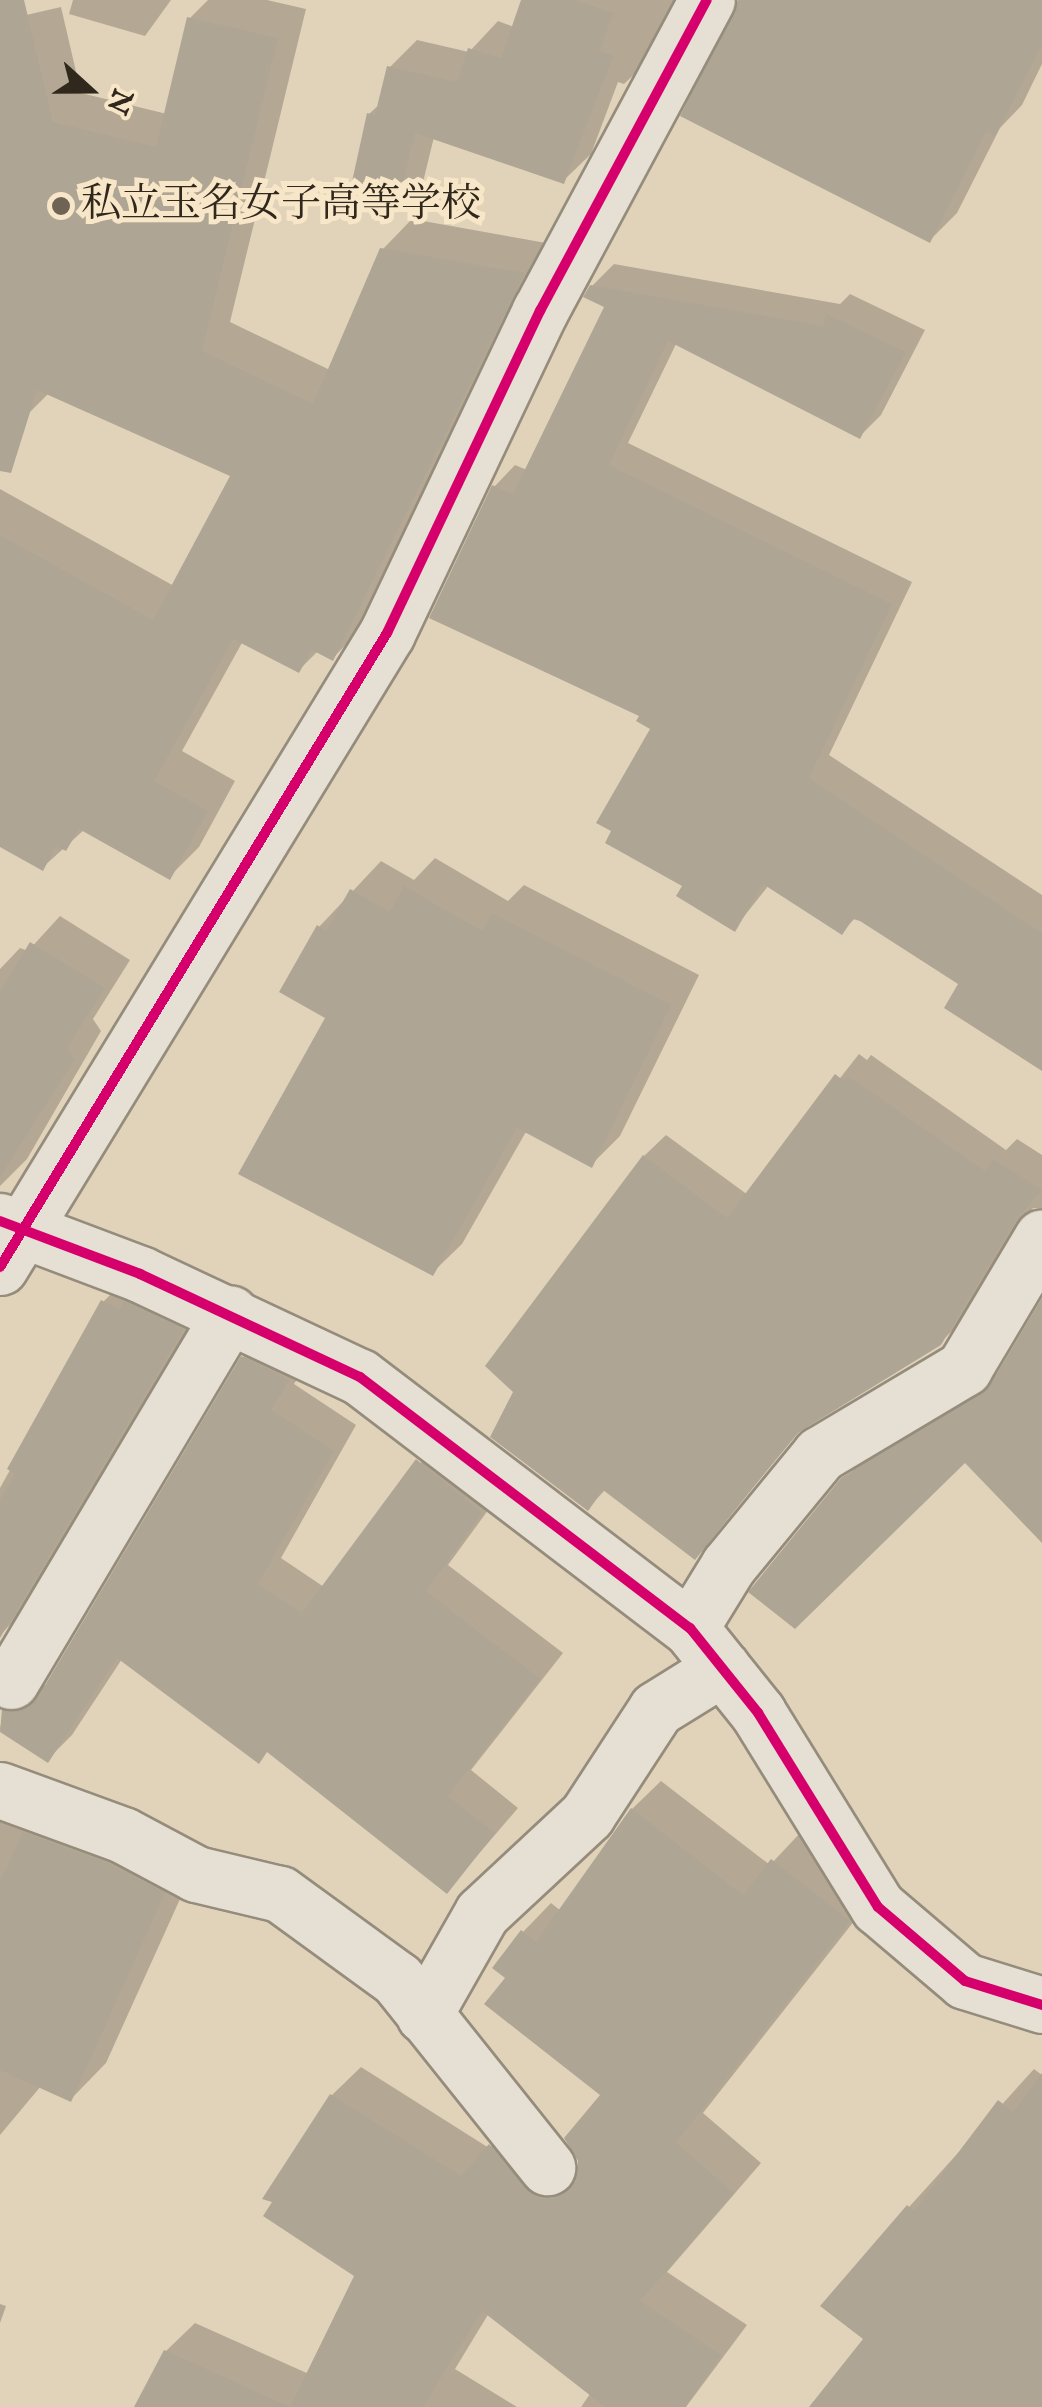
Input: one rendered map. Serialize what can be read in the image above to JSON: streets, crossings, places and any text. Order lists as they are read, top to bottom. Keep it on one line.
{"places":["私立玉名女子高等学校"],"north":"right"}
